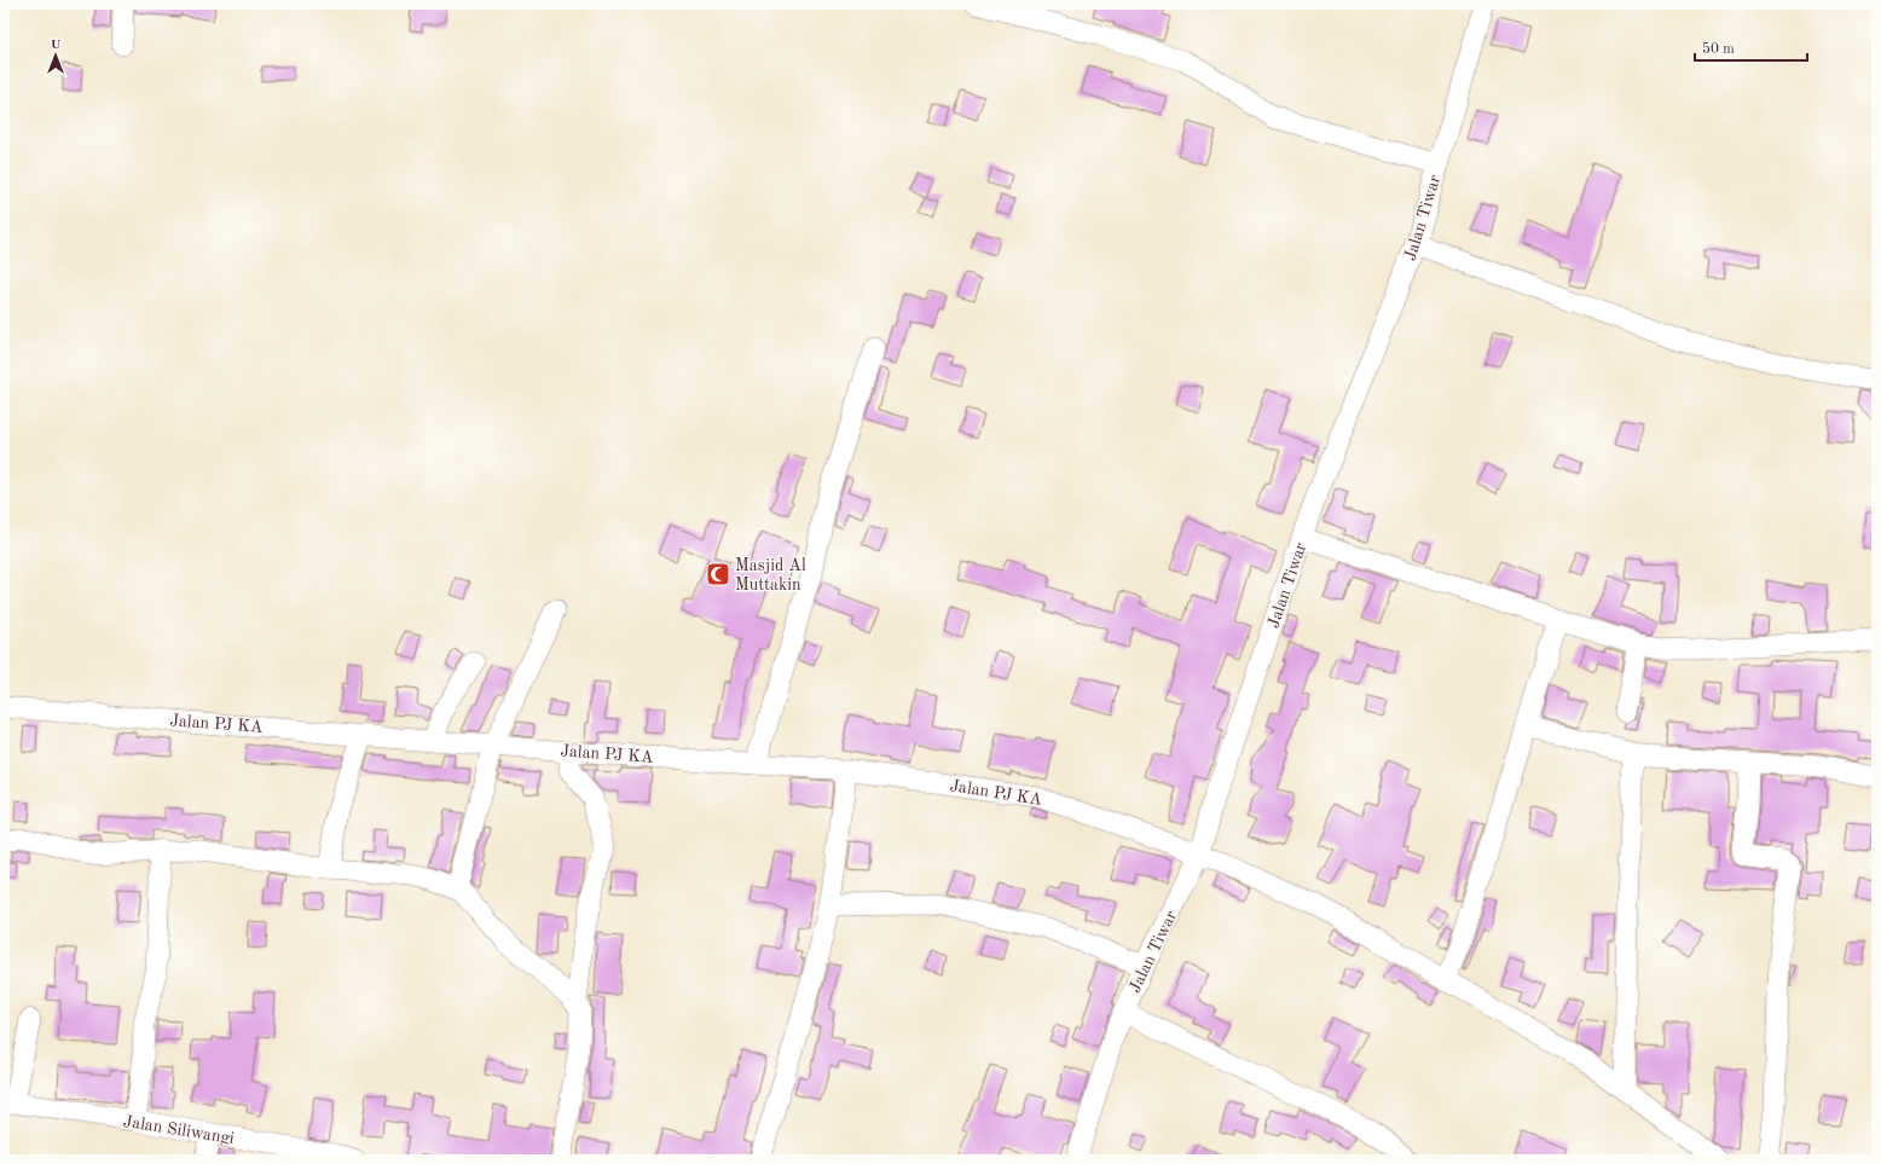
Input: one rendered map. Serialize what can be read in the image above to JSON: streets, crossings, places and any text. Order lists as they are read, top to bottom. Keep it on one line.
{"streets":{"street":["Jalan Tiwar","Jalan PJ KA","Jalan Siliwangi"]},"crossings":[["Jalan Tiwar","Jalan PJ KA"]],"places":{"mosque":["Masjid Al Muttakin"]},"scale_bar":"50 m","north":"top"}
